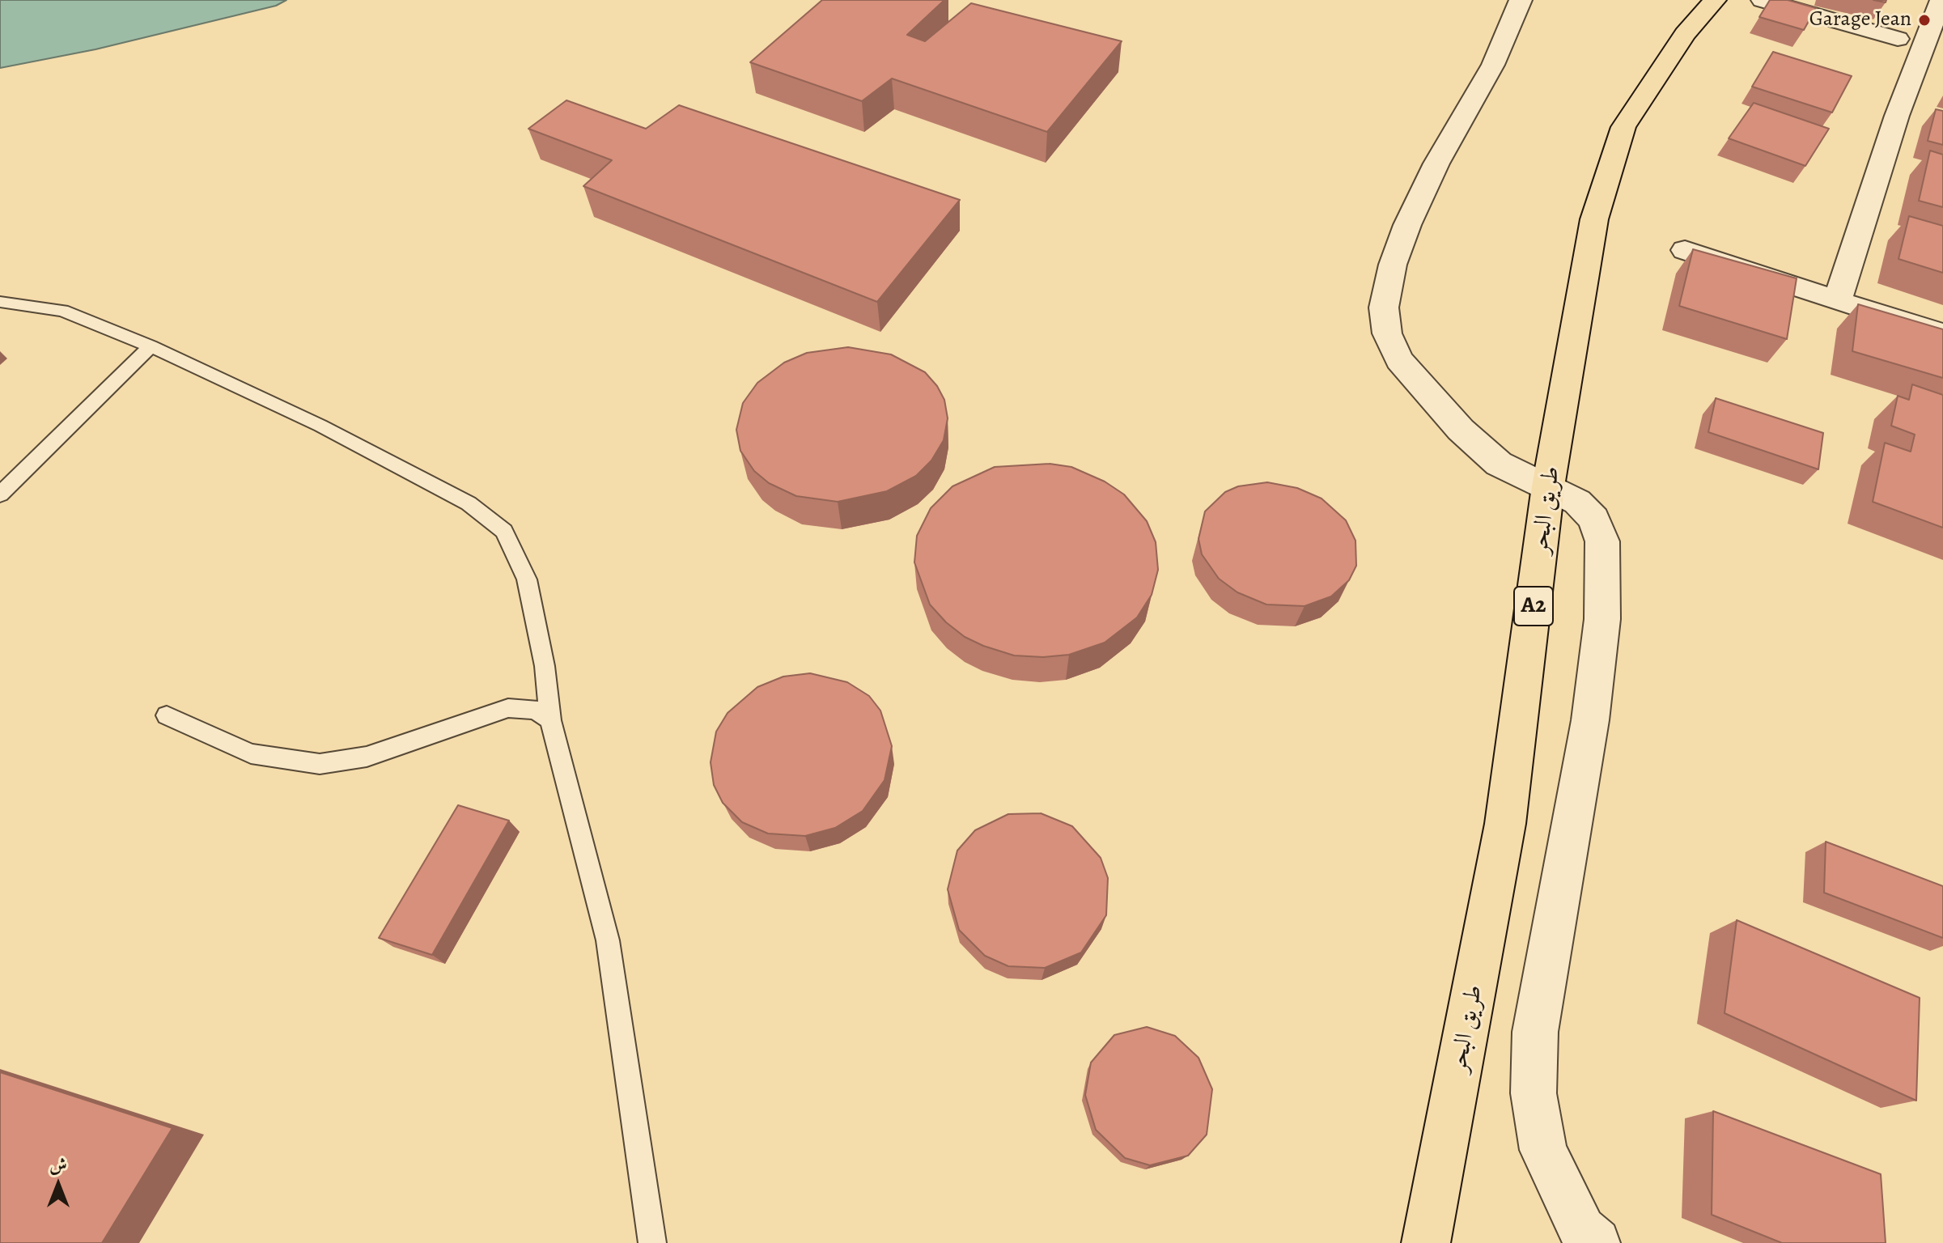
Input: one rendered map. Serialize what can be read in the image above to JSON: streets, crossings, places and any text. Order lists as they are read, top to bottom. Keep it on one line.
{"streets":{"main road":["طريق البحر","A2"]},"places":["Garage Jean"],"north":"top"}
